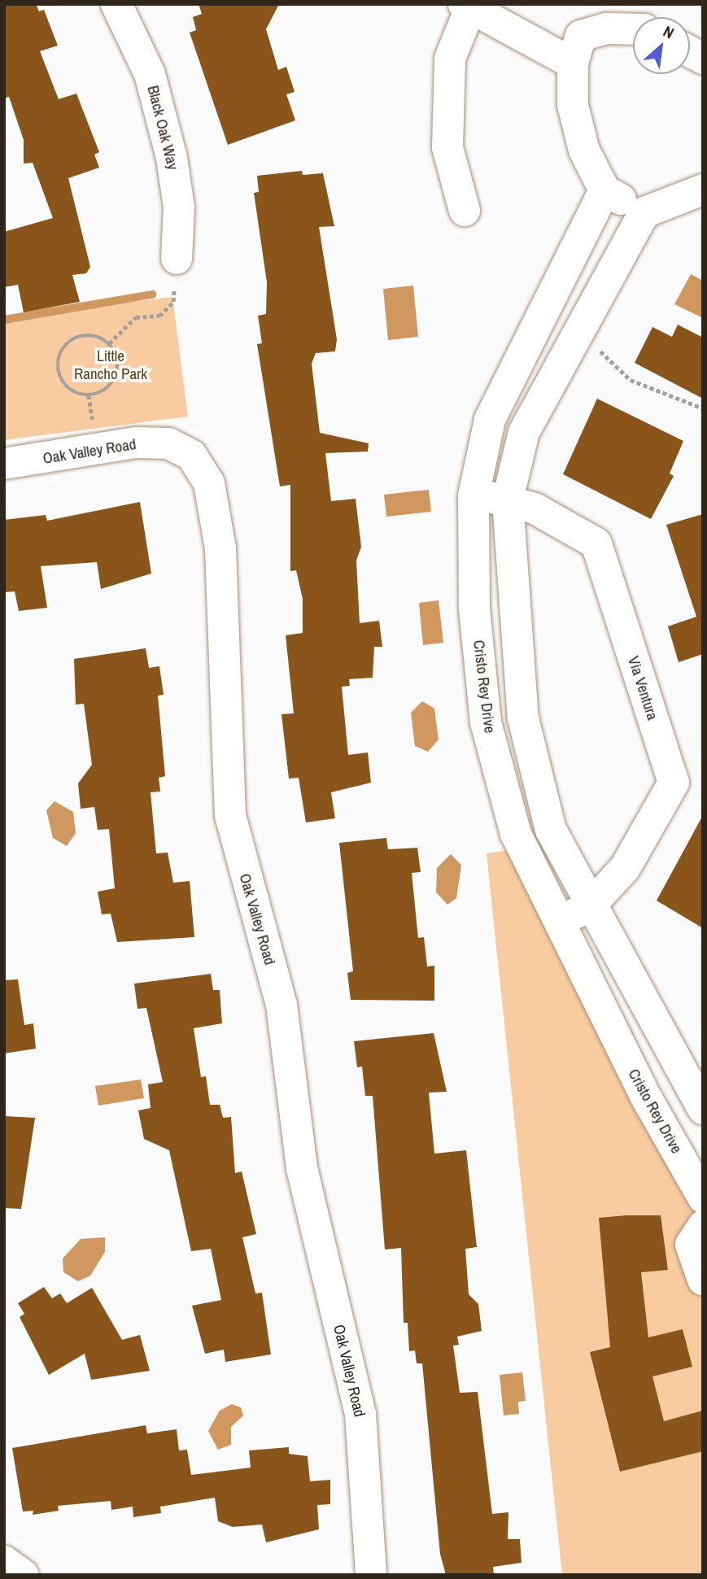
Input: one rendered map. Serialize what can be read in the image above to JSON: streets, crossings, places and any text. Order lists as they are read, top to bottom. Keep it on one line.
{"streets":{"street":["Black Oak Way","Oak Valley Road","Cristo Rey Drive","Via Ventura"]},"crossings":[["Cristo Rey Drive","Via Ventura"]],"parks":["Little Rancho Park"],"north":"top right"}
